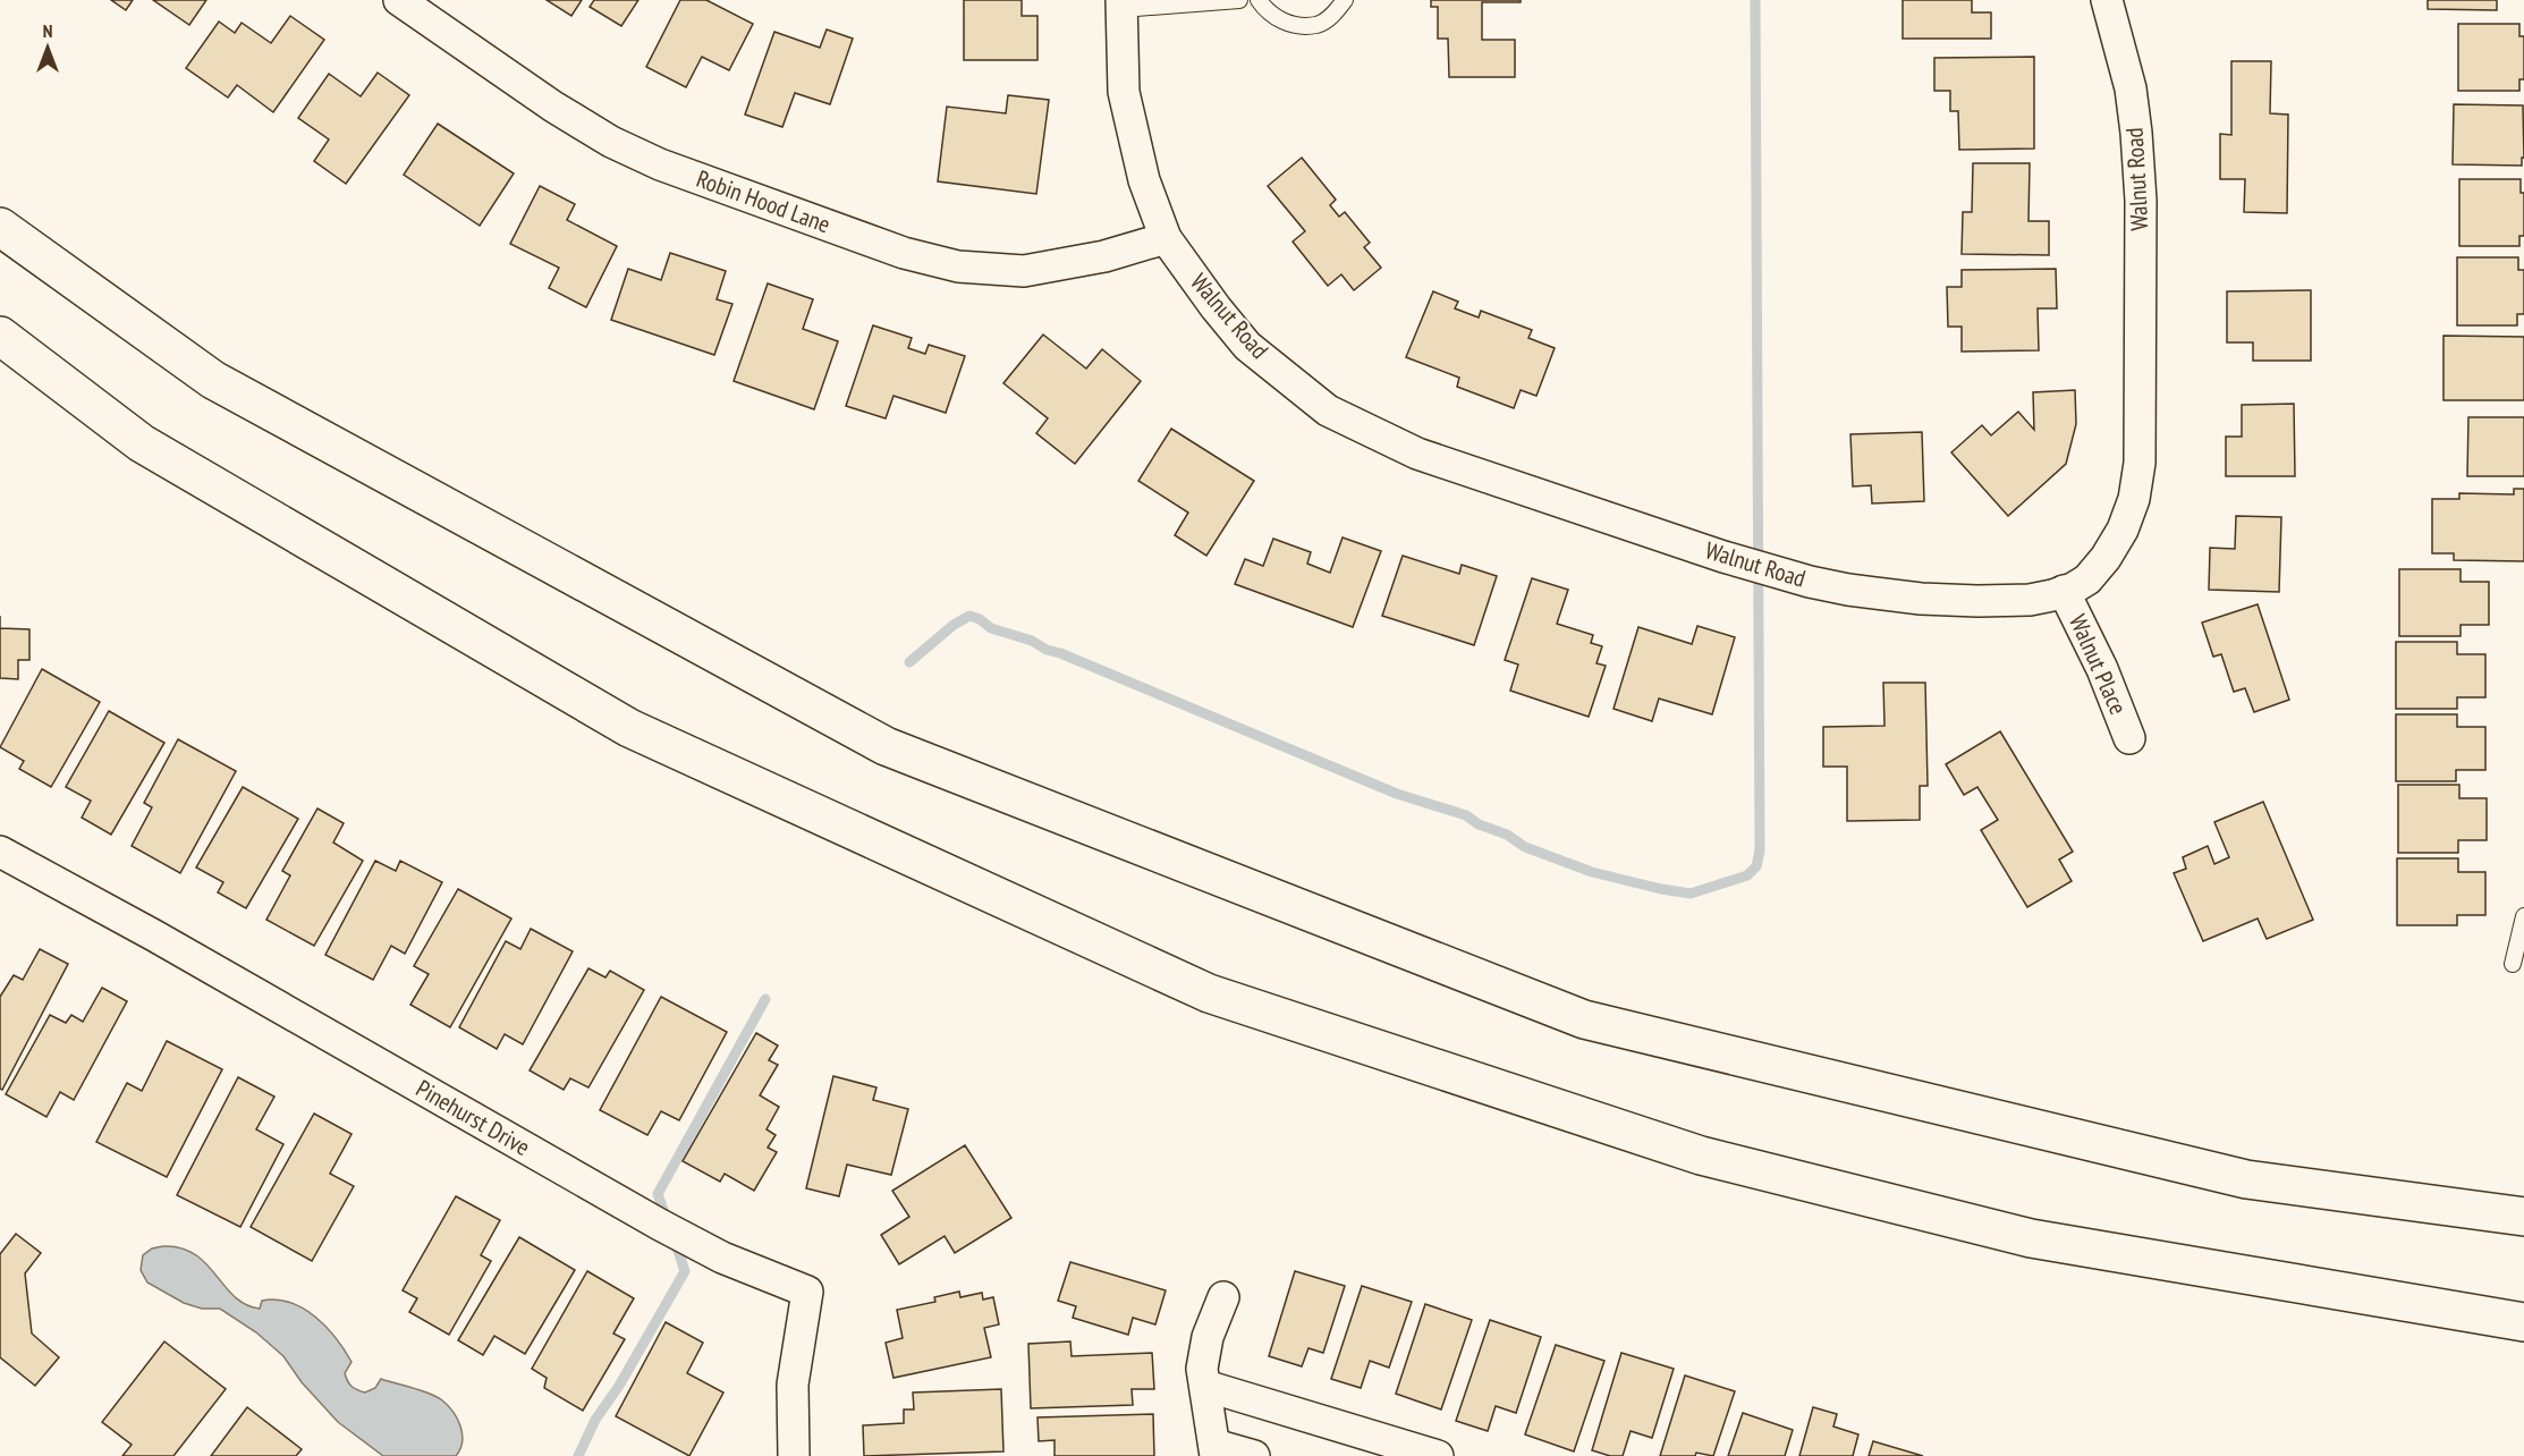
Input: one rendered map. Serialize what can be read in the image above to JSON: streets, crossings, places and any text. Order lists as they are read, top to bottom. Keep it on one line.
{"streets":{"street":["Walnut Road","Robin Hood Lane","Walnut Place","Pinehurst Drive"]},"crossings":[["Walnut Road","Robin Hood Lane"],["Walnut Road","Walnut Place"]],"north":"top"}
